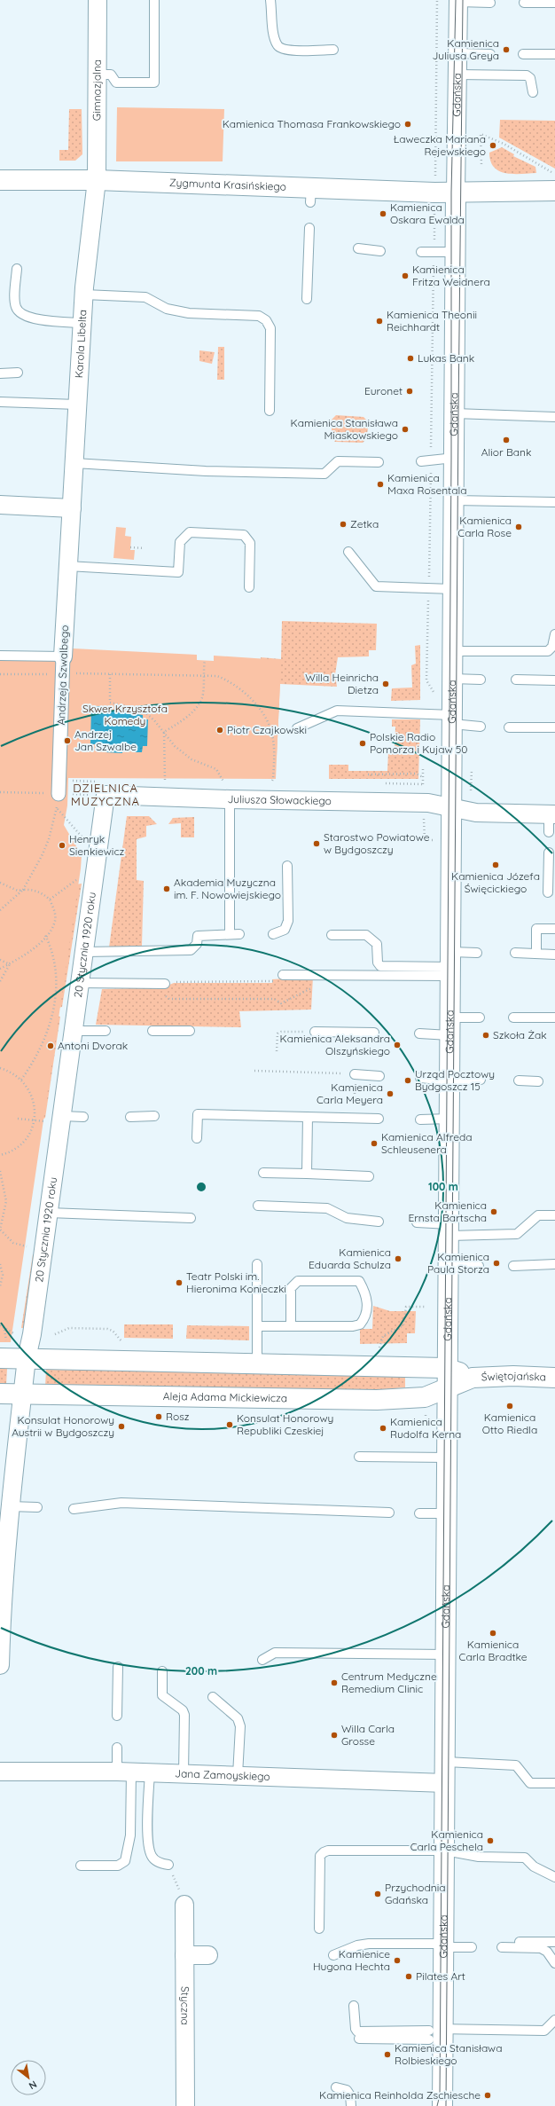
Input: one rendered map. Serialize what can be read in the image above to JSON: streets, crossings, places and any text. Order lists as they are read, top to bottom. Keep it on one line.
{"streets":{"street":["Gimnazjalna","Gdańska","Zygmunta Krasińskiego","Karola Libelta","Andrzeja Szwalbego","Juliusza Słowackiego","20 Stycznia 1920 roku","Świętojańska","Aleja Adama Mickiewicza","Jana Zamoyskiego","Styczna"]},"crossings":[["Gimnazjalna","Zygmunta Krasińskiego"],["Gimnazjalna","Karola Libelta"],["Gdańska","Zygmunta Krasińskiego"],["Gdańska","Juliusza Słowackiego"],["Gdańska","Świętojańska"],["Gdańska","Aleja Adama Mickiewicza"],["Gdańska","Jana Zamoyskiego"],["Zygmunta Krasińskiego","Karola Libelta"],["Karola Libelta","Andrzeja Szwalbego"],["Juliusza Słowackiego","20 Stycznia 1920 roku"],["20 Stycznia 1920 roku","Aleja Adama Mickiewicza"],["Świętojańska","Aleja Adama Mickiewicza"]],"districts":["DZIELNICA MUZYCZNA"],"parks":["Skwer Krzysztofa Komedy"],"places":["Kamienica Juliusa Greya","Kamienica Thomasa Frankowskiego","Ławeczka Mariana Rejewskiego","Kamienica Oskara Ewalda","Kamienica Fritza Weidnera","Kamienica Theonii Reichhardt","Lukas Bank","Euronet","Kamienica Stanisława Miaskowskiego","Alior Bank","Kamienica Maxa Rosentala","Zetka","Kamienica Carla Rose","Willa Heinricha Dietza","Piotr Czajkowski","Andrzej Jan Szwalbe","Polskie Radio Pomorza i Kujaw 50","Starostwo Powiatowe w Bydgoszczy","Henryk Sienkiewicz","Kamienica Józefa Święcickiego","Akademia Muzyczna im. F. Nowowiejskiego","Szkoła Żak","Kamienica Aleksandra Olszyńskiego","Antoni Dvorak","Urząd Pocztowy Bydgoszcz 15","Kamienica Carla Meyera","Kamienica Alfreda Schleusenera","Kamienica Ernsta Bartscha","Kamienica Eduarda Schulza","Kamienica Paula Storza","Teatr Polski im. Hieronima Konieczki","Kamienica Otto Riedla","Rosz","Konsulat Honorowy Republiki Czeskiej","Konsulat Honorowy Austrii w Bydgoszczy","Kamienica Rudolfa Kerna","Kamienica Carla Bradtke","Centrum Medyczne Remedium Clinic","Willa Carla Grosse","Kamienica Carla Peschela","Przychodnia Gdańska","Kamienice Hugona Hechta","Pilates Art","Kamienica Stanisława Rolbieskiego","Kamienica Reinholda Zschiesche"],"north":"bottom right","rings":["100 m","200 m"]}
